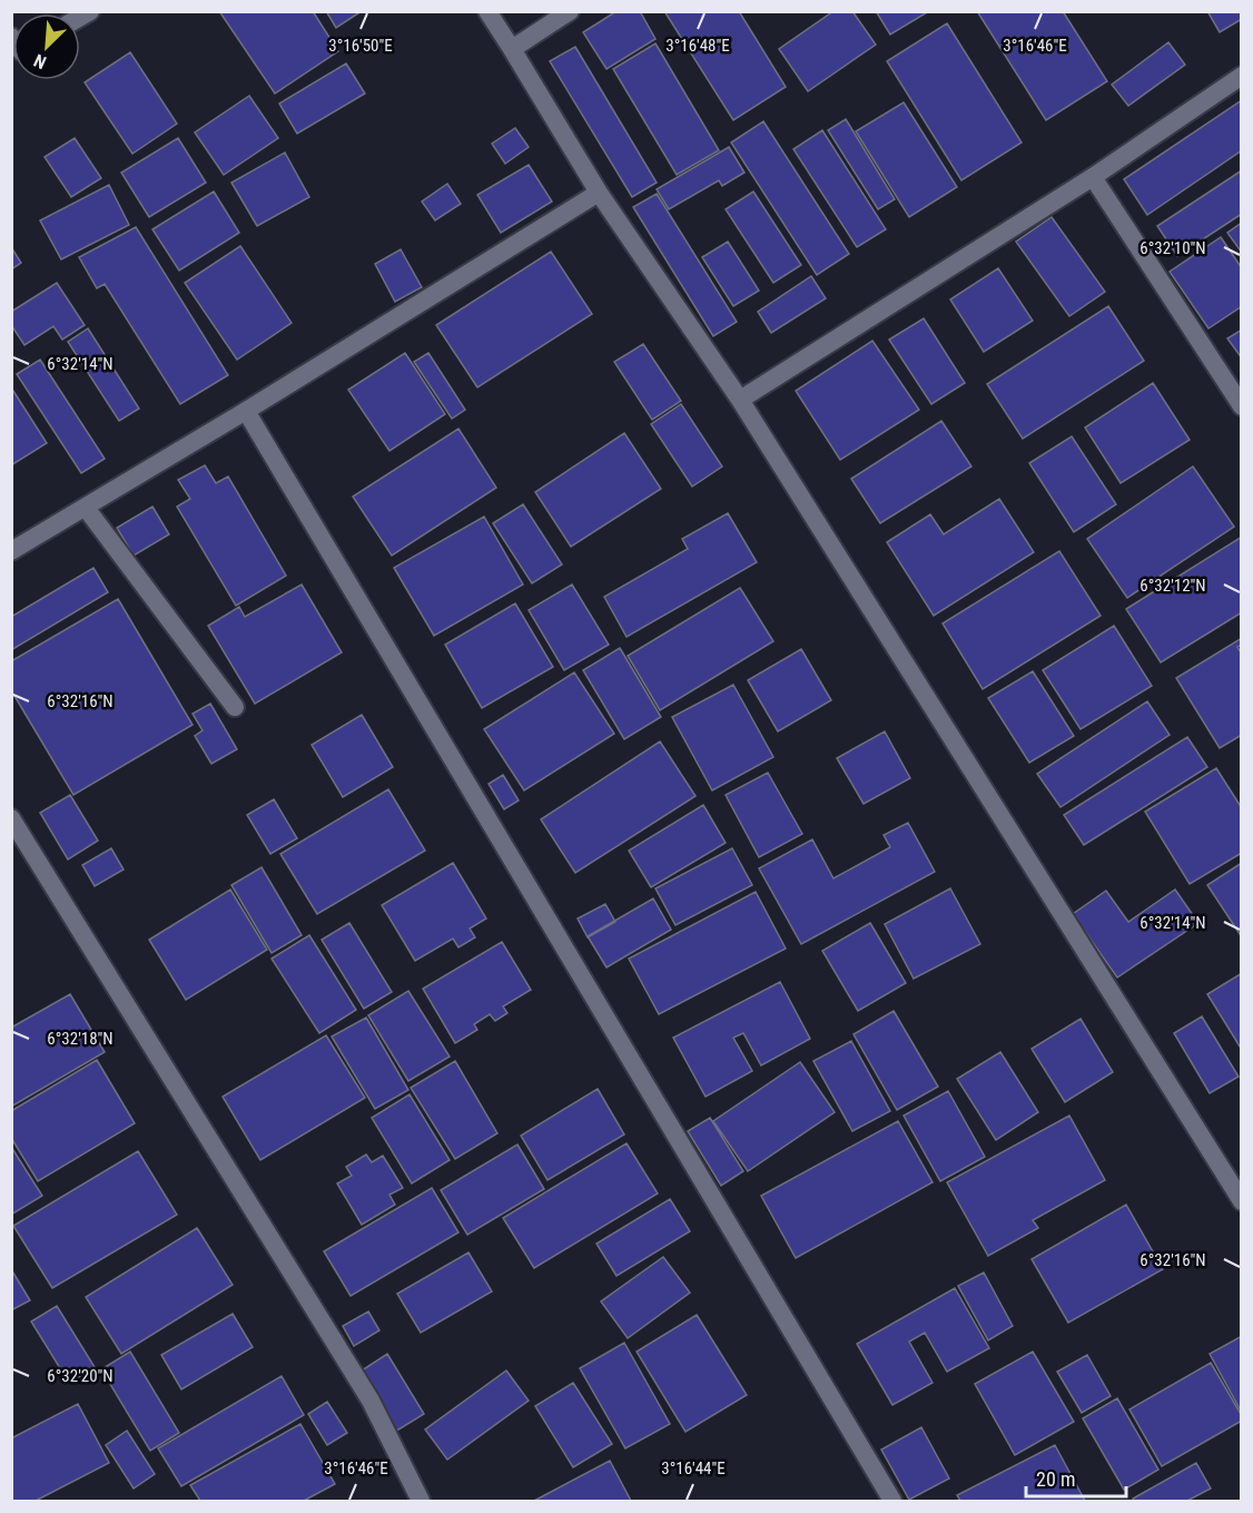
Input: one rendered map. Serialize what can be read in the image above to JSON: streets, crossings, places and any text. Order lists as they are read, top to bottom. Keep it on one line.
{"scale_bar":"20 m","north":"bottom left","coordinates":["3°16'50\"E","3°16'48\"E","3°16'46\"E","6°32'10\"N","6°32'14\"N","6°32'12\"N","6°32'16\"N","6°32'18\"N","6°32'20\"N","3°16'44\"E"]}
